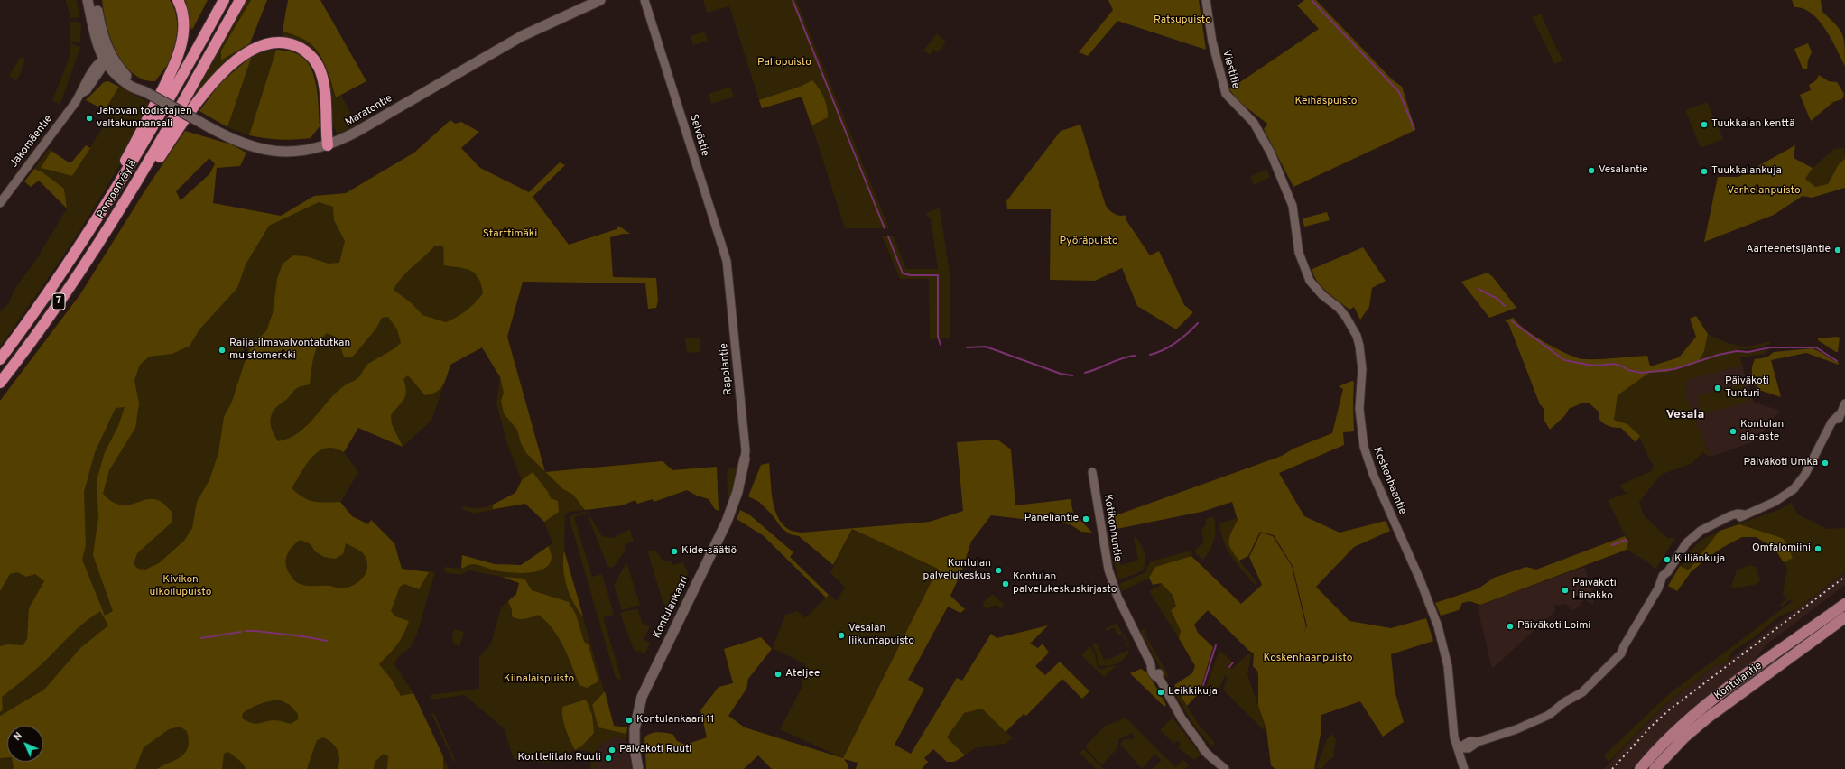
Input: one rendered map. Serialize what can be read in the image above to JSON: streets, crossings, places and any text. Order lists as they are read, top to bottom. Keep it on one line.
{"streets":{"highway":["Porvoonväylä","7"],"main road":["Maratontie","Kontulankaari","Kontulantie"],"street":["Viestitie","Seivästie","Jakomäentie","Rapolantie","Koskenhaantie","Kotikonnuntie"]},"crossings":[["Viestitie","Koskenhaantie"],["Maratontie","Jakomäentie"],["Seivästie","Rapolantie"],["Rapolantie","Kontulankaari"]],"districts":["Vesala"],"parks":["Ratsupuisto","Pallopuisto","Keihäspuisto","Varhelanpuisto","Starttimäki","Pyöräpuisto","Kivikon ulkoilupuisto","Koskenhaanpuisto","Kiinalaispuisto"],"places":["Jehovan todistajien valtakunnansali","Tuukkalan kenttä","Vesalantie","Tuukkalankuja","Aarteenetsijäntie","Raija-ilmavalvontatutkan muistomerkki","Päiväkoti Tunturi","Kontulan ala-aste","Päiväkoti Umka","Paneliantie","Omfalomiini","Kide-säätiö","Kiiliänkuja","Kontulan palvelukeskus","Kontulan palvelukeskuskirjasto","Päiväkoti Liinakko","Päiväkoti Loimi","Vesalan liikuntapuisto","Ateljee","Leikkikuja","Kontulankaari 11","Päiväkoti Ruuti","Korttelitalo Ruuti"],"north":"top left"}
